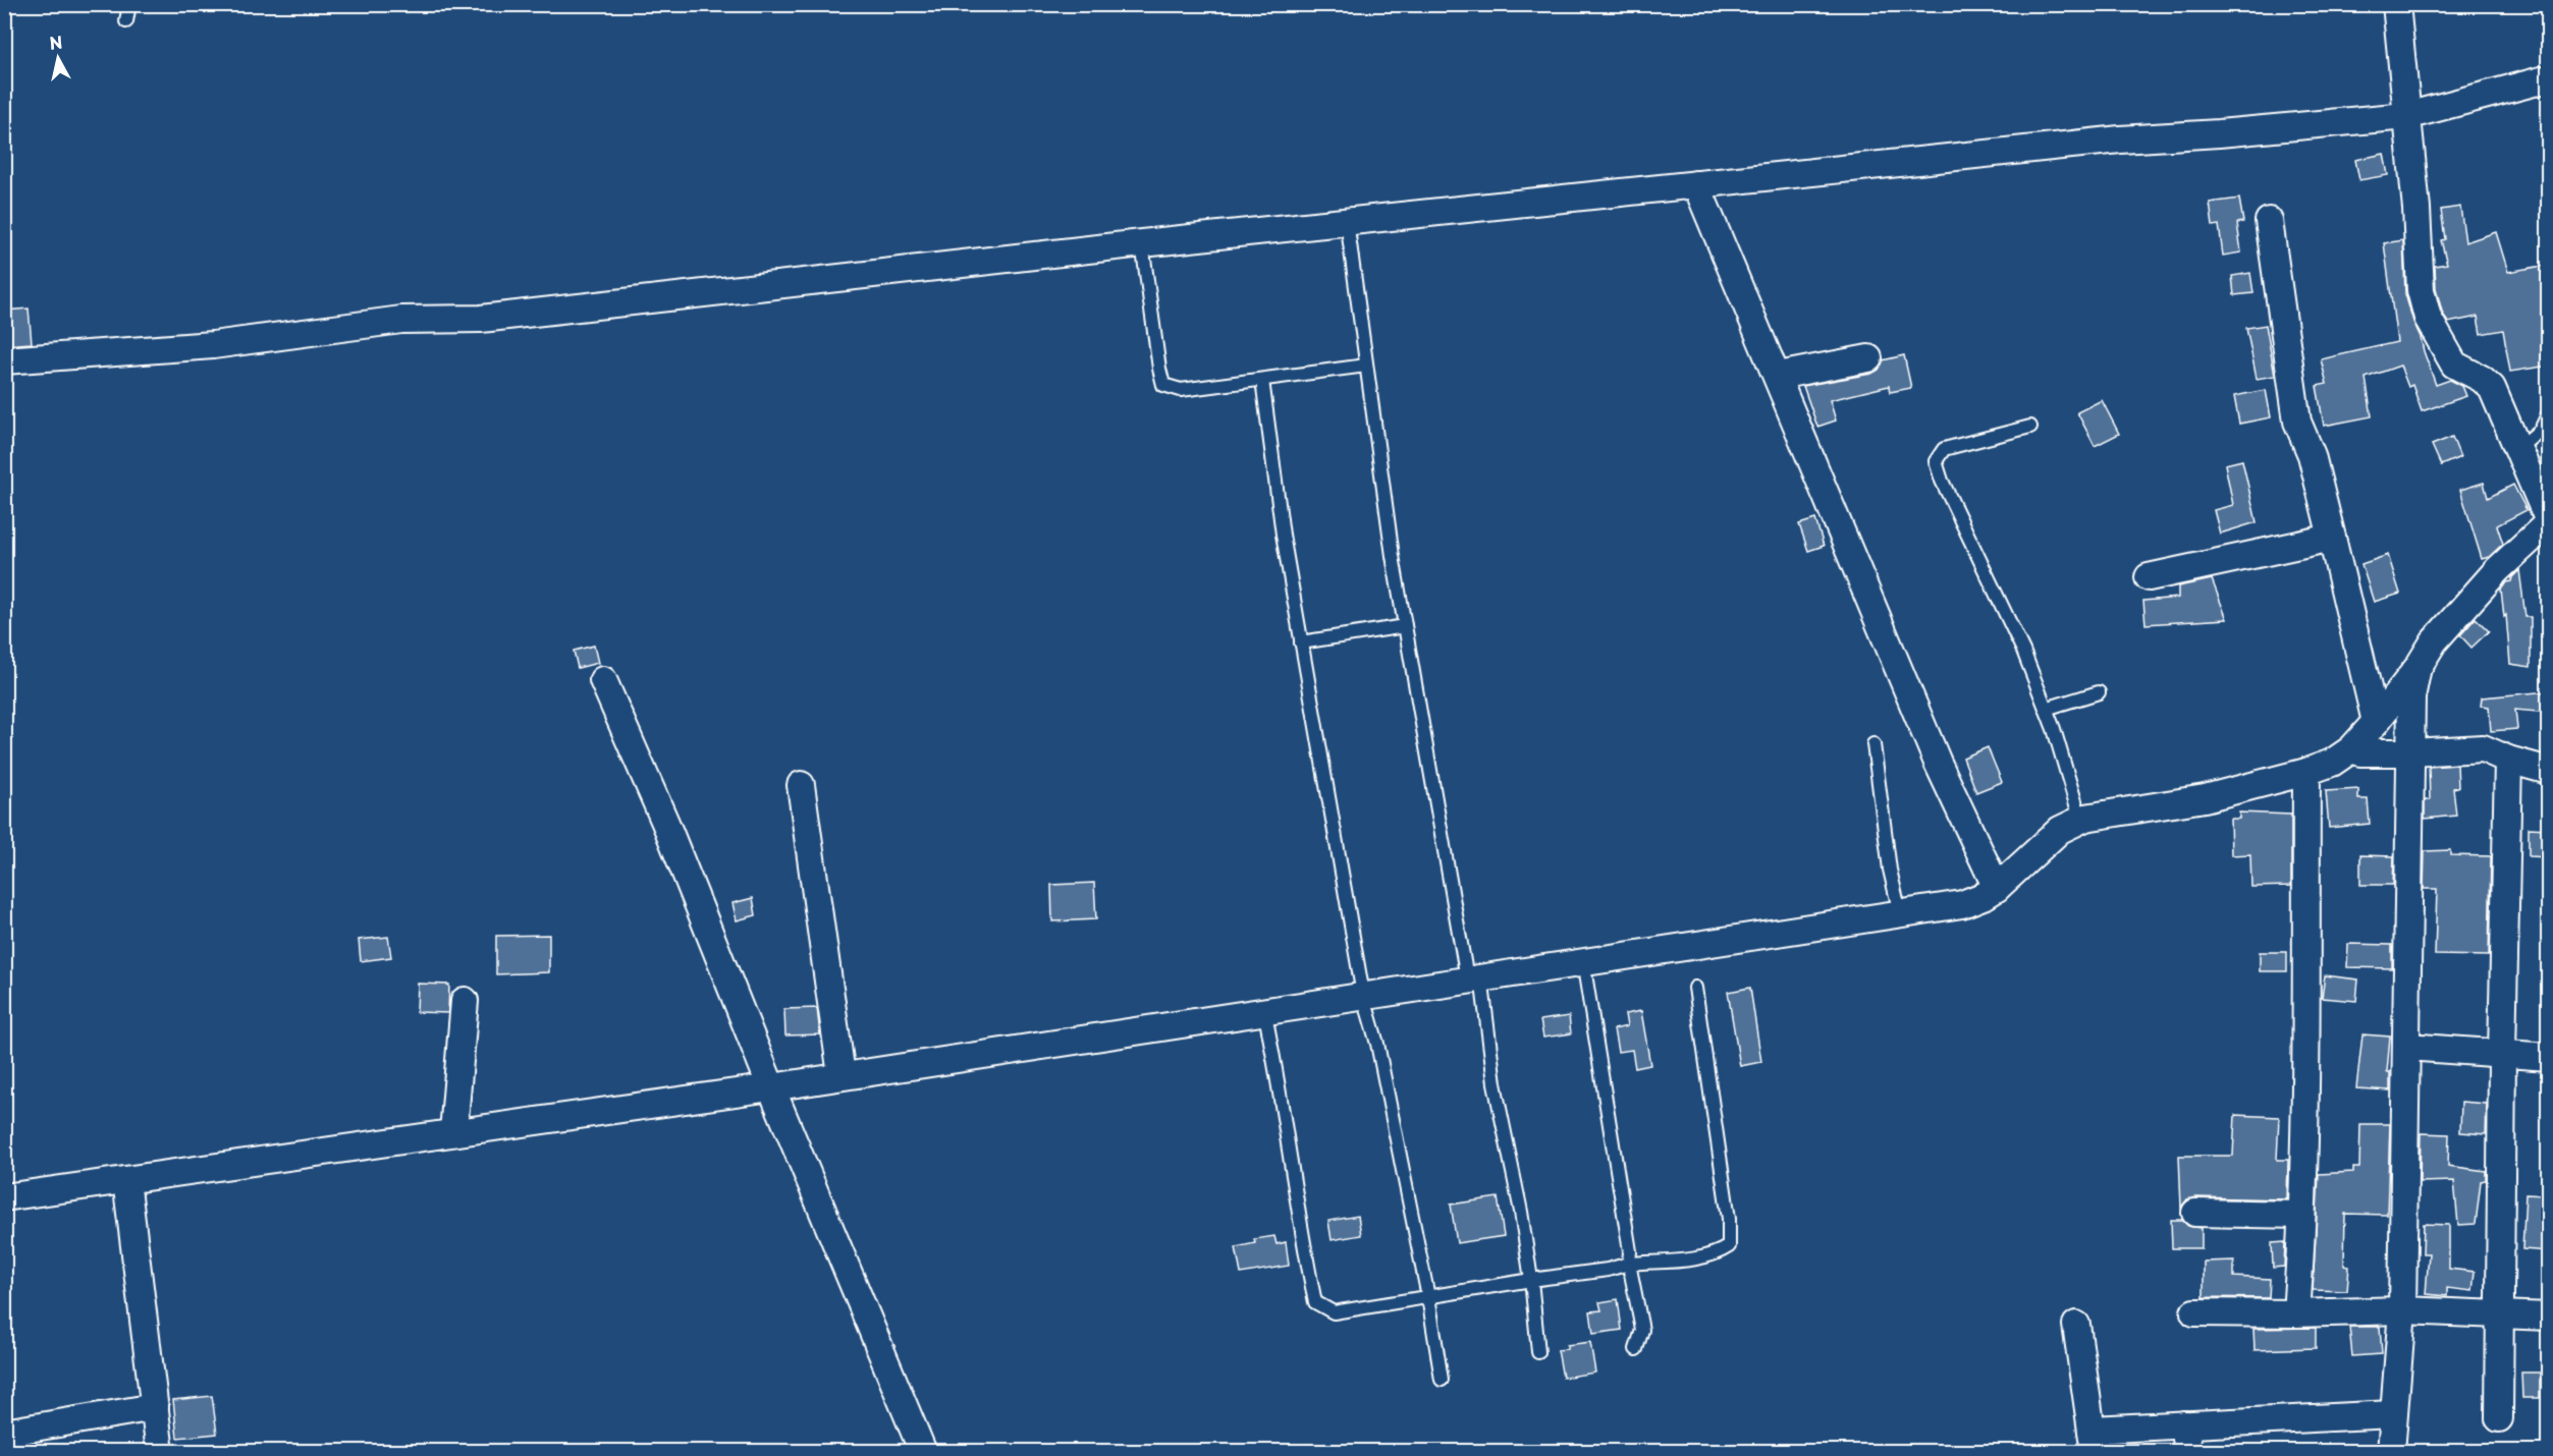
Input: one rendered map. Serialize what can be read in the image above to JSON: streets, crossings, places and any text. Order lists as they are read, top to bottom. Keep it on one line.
{"north":"top"}
